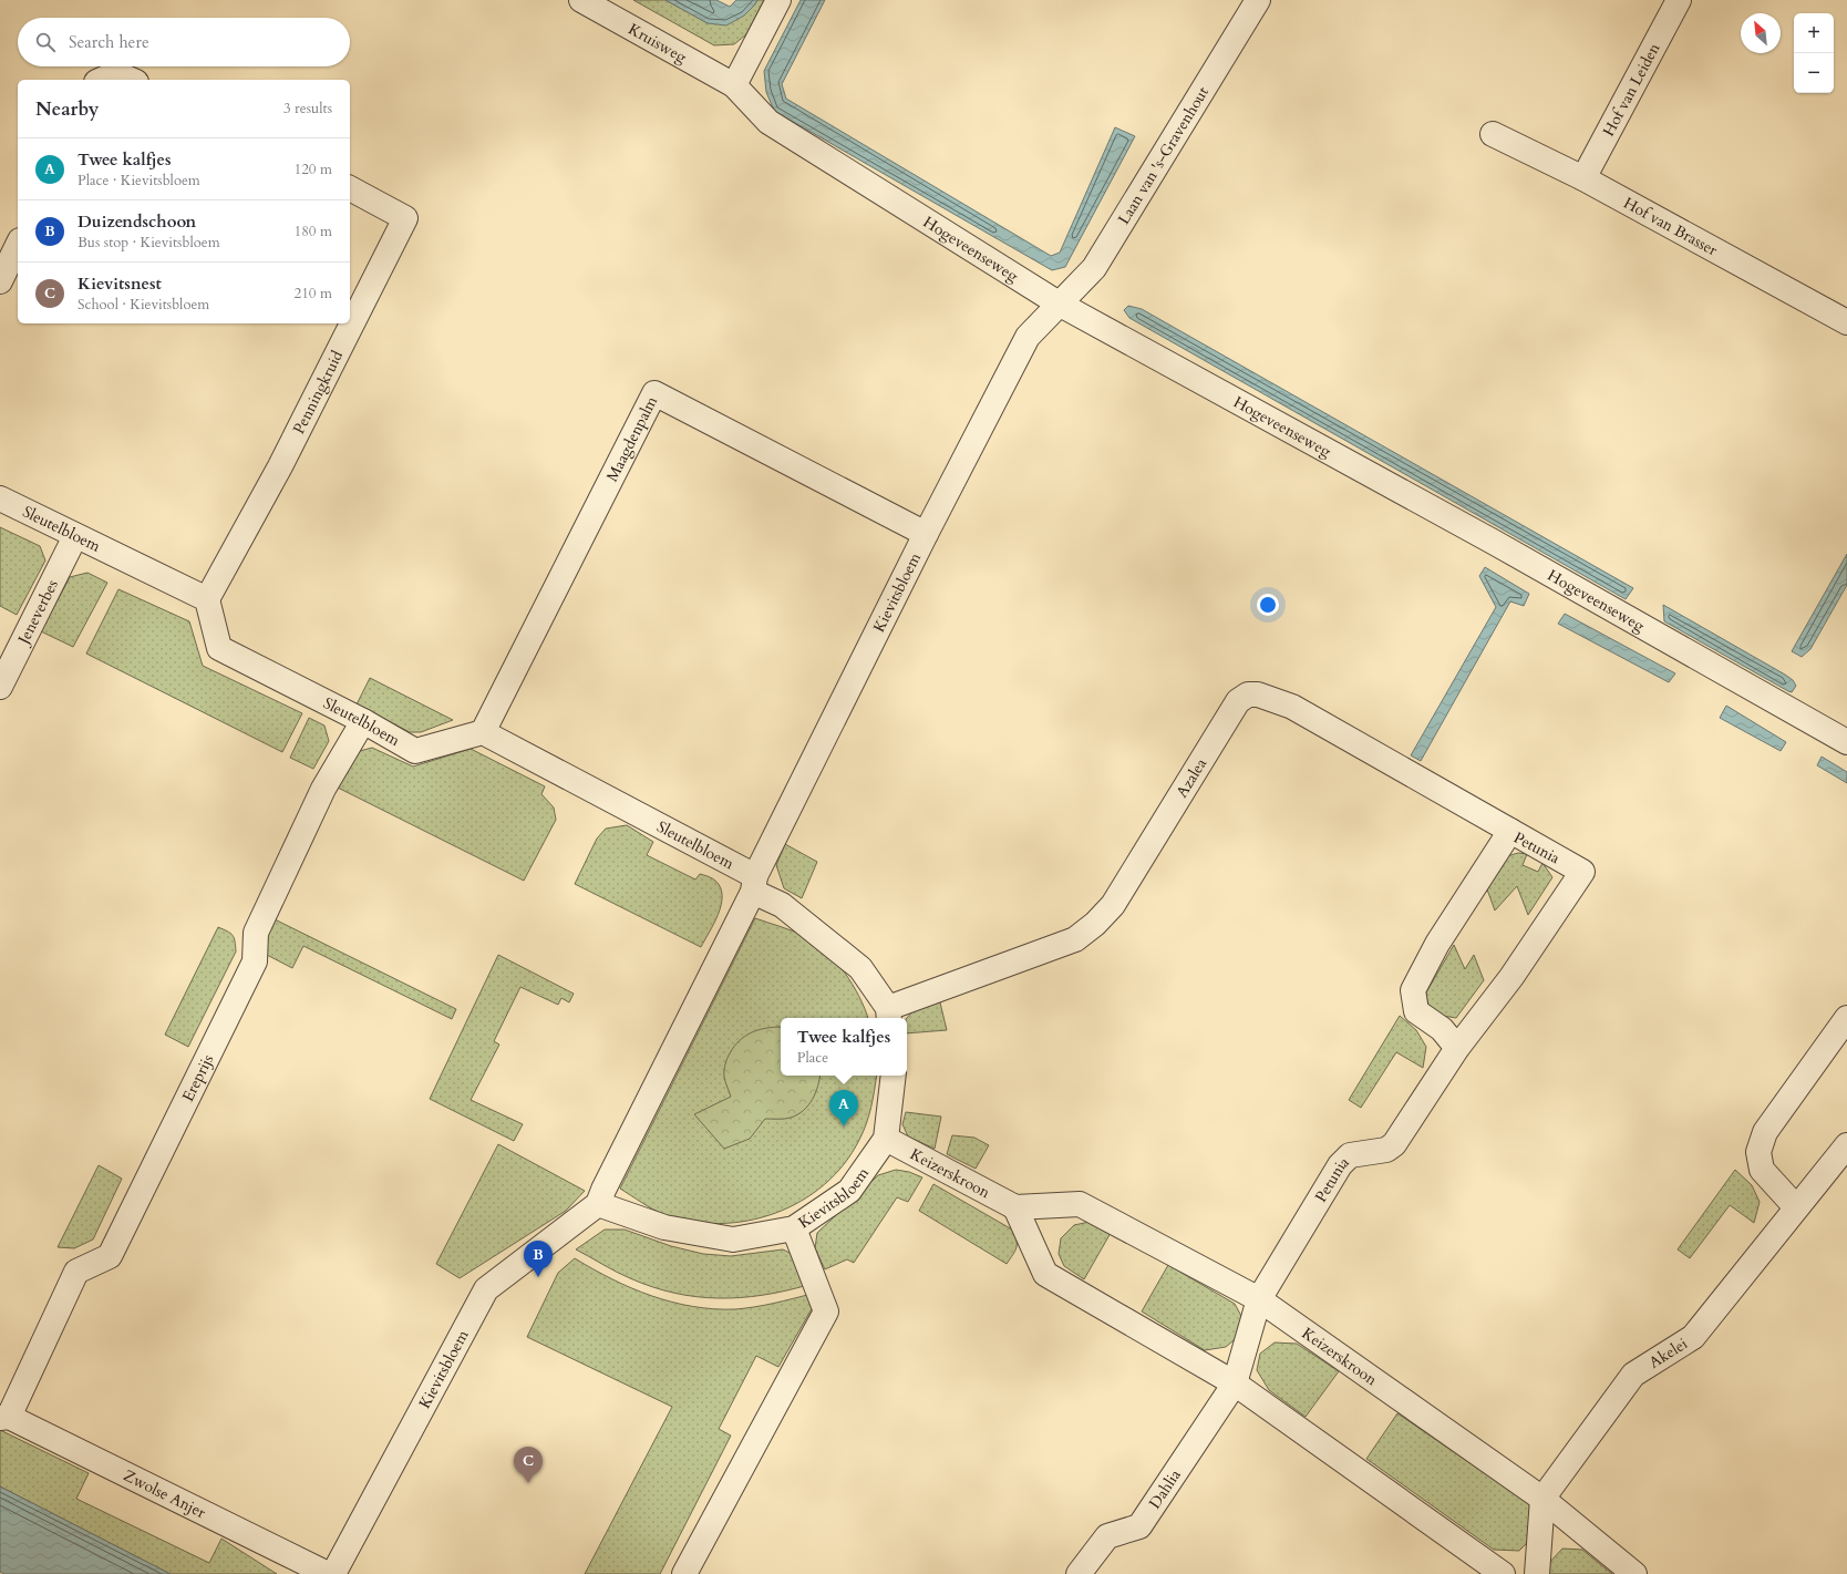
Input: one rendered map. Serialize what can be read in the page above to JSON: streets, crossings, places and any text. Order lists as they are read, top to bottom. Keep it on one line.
{"streets":{"street":["Kruisweg","Hof van Leiden","Laan van 's-Gravenhout","Hof van Brasser","Hogeveenseweg","Penningkruid","Maagdenpalm","Sleutelbloem","Kievitsbloem","Jeneverbes","Azalea","Petunia","Ereprijs","Keizerskroon","Akelei","Dahlia","Zwolse Anjer"]},"crossings":[["Kruisweg","Hogeveenseweg"],["Hof van Leiden","Hof van Brasser"],["Laan van 's-Gravenhout","Hogeveenseweg"],["Laan van 's-Gravenhout","Kievitsbloem"],["Hogeveenseweg","Kievitsbloem"],["Penningkruid","Sleutelbloem"],["Maagdenpalm","Sleutelbloem"],["Maagdenpalm","Kievitsbloem"],["Sleutelbloem","Kievitsbloem"],["Sleutelbloem","Jeneverbes"],["Sleutelbloem","Ereprijs"],["Kievitsbloem","Keizerskroon"],["Azalea","Petunia"],["Petunia","Keizerskroon"],["Petunia","Dahlia"],["Ereprijs","Zwolse Anjer"],["Keizerskroon","Akelei"]],"north":"top left","page":{"map_buttons":["+","−"],"search":"Search here","heading":["Nearby","3 results"],"list":[{"mark":"A","name":"Twee kalfjes","note":"Place · Kievitsbloem","value":"120 m"},{"mark":"B","name":"Duizendschoon","note":"Bus stop · Kievitsbloem","value":"180 m"},{"mark":"C","name":"Kievitsnest","note":"School · Kievitsbloem","value":"210 m"}],"popup":["Twee kalfjes","Place"],"pins":["A","B","C"]}}
